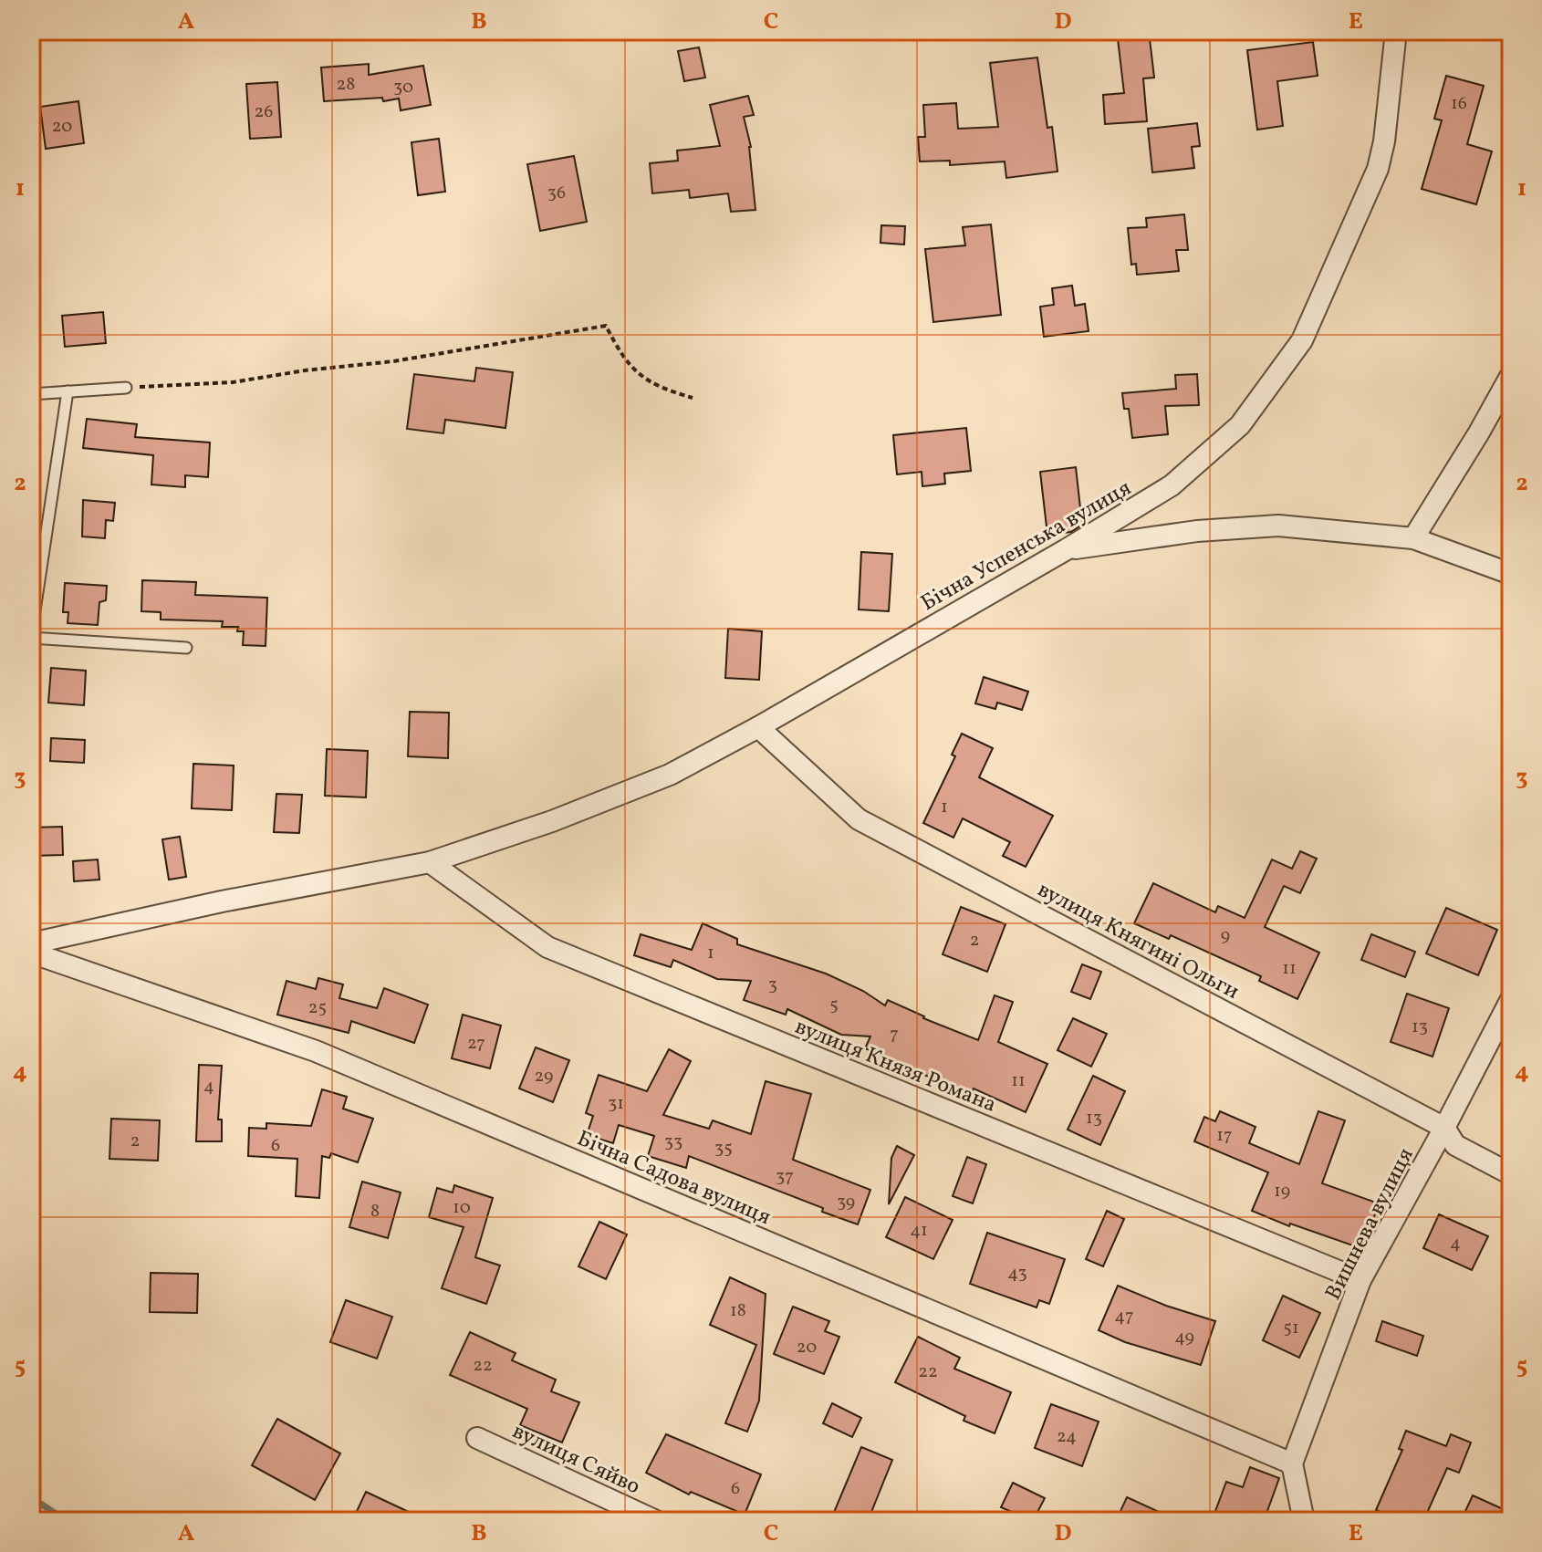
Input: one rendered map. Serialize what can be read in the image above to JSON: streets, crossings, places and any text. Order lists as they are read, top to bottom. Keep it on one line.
{"streets":{"street":["Бічна Успенська вулиця","вулиця Княгині Ольги","вулиця Князя Романа","Бічна Садова вулиця","Вишнева вулиця","вулиця Сяйво"]},"crossings":[["Бічна Успенська вулиця","вулиця Княгині Ольги"],["Бічна Успенська вулиця","вулиця Князя Романа"],["вулиця Княгині Ольги","Вишнева вулиця"],["вулиця Князя Романа","Вишнева вулиця"],["Бічна Садова вулиця","Вишнева вулиця"]],"house_numbers":["28","30","16","26","20","36","1","9","2","1","11","3","5","25","13","7","27","29","11","4","31","13","17","2","33","6","35","37","19","39","10","8","41","4","43","18","47","51","49","20","22","22","24","6"],"grid":{"columns":["A","B","C","D","E"],"rows":["1","2","3","4","5"]}}
